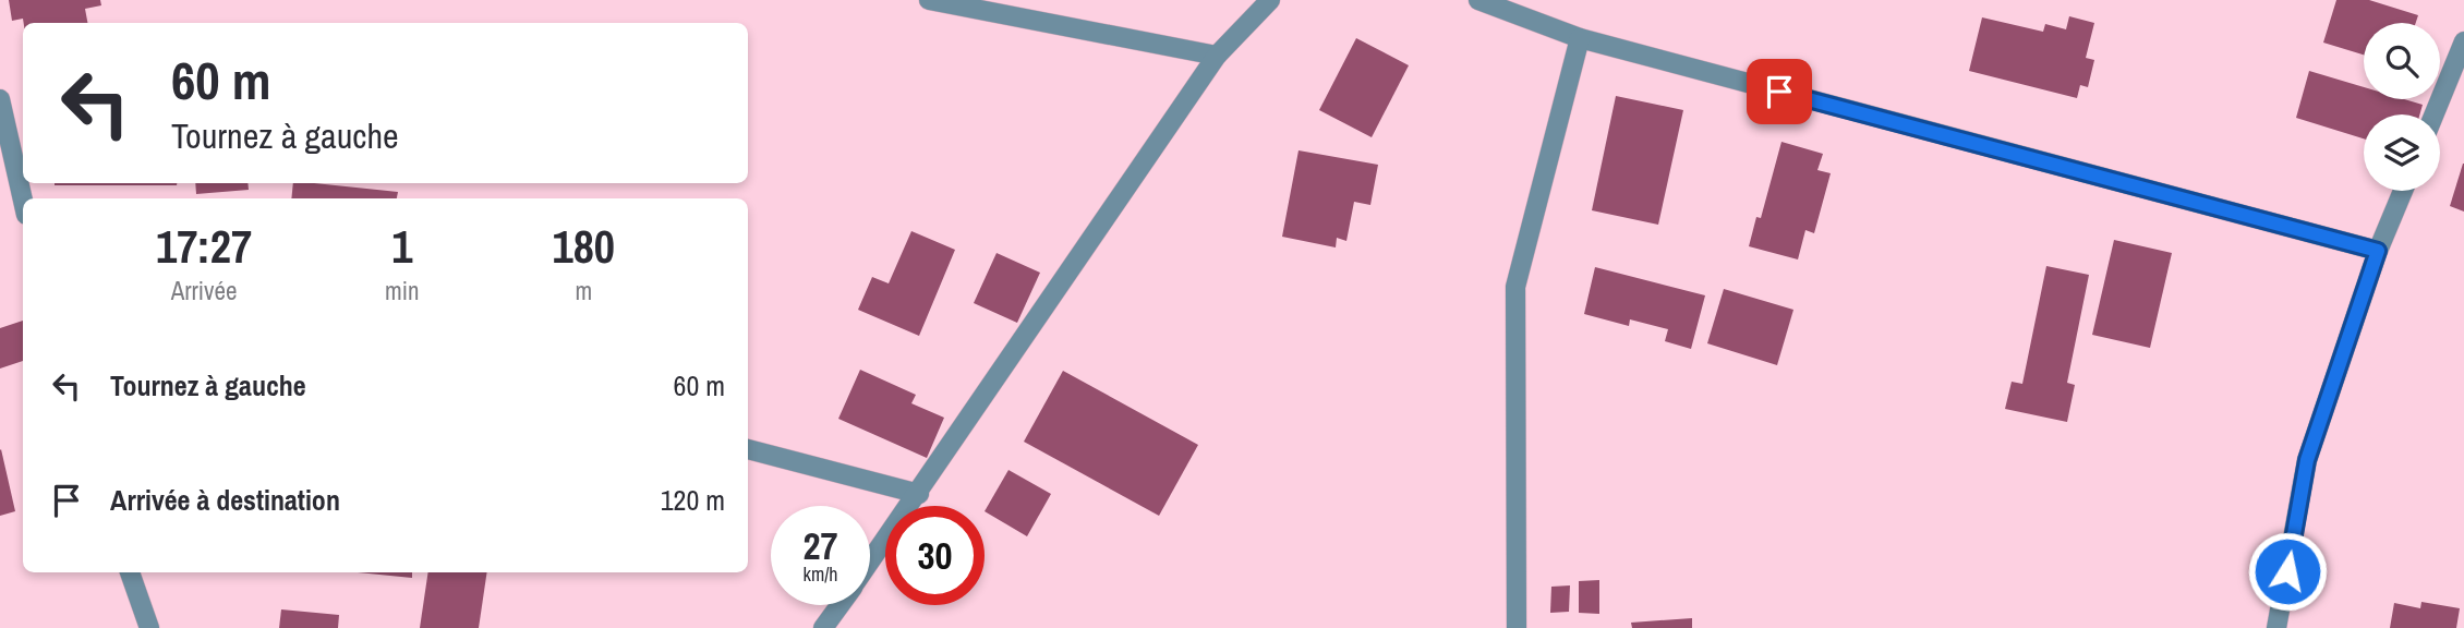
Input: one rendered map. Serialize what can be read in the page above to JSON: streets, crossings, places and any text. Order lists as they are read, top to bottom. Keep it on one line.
{"page":{"turn":["60 m","Tournez à gauche"],"eta":["17:27","Arrivée","1","min","180","m"],"list":[{"name":"Tournez à gauche","value":"60 m"},{"name":"Arrivée à destination","value":"120 m"}],"speed":"27 km/h","limit":"30"}}
